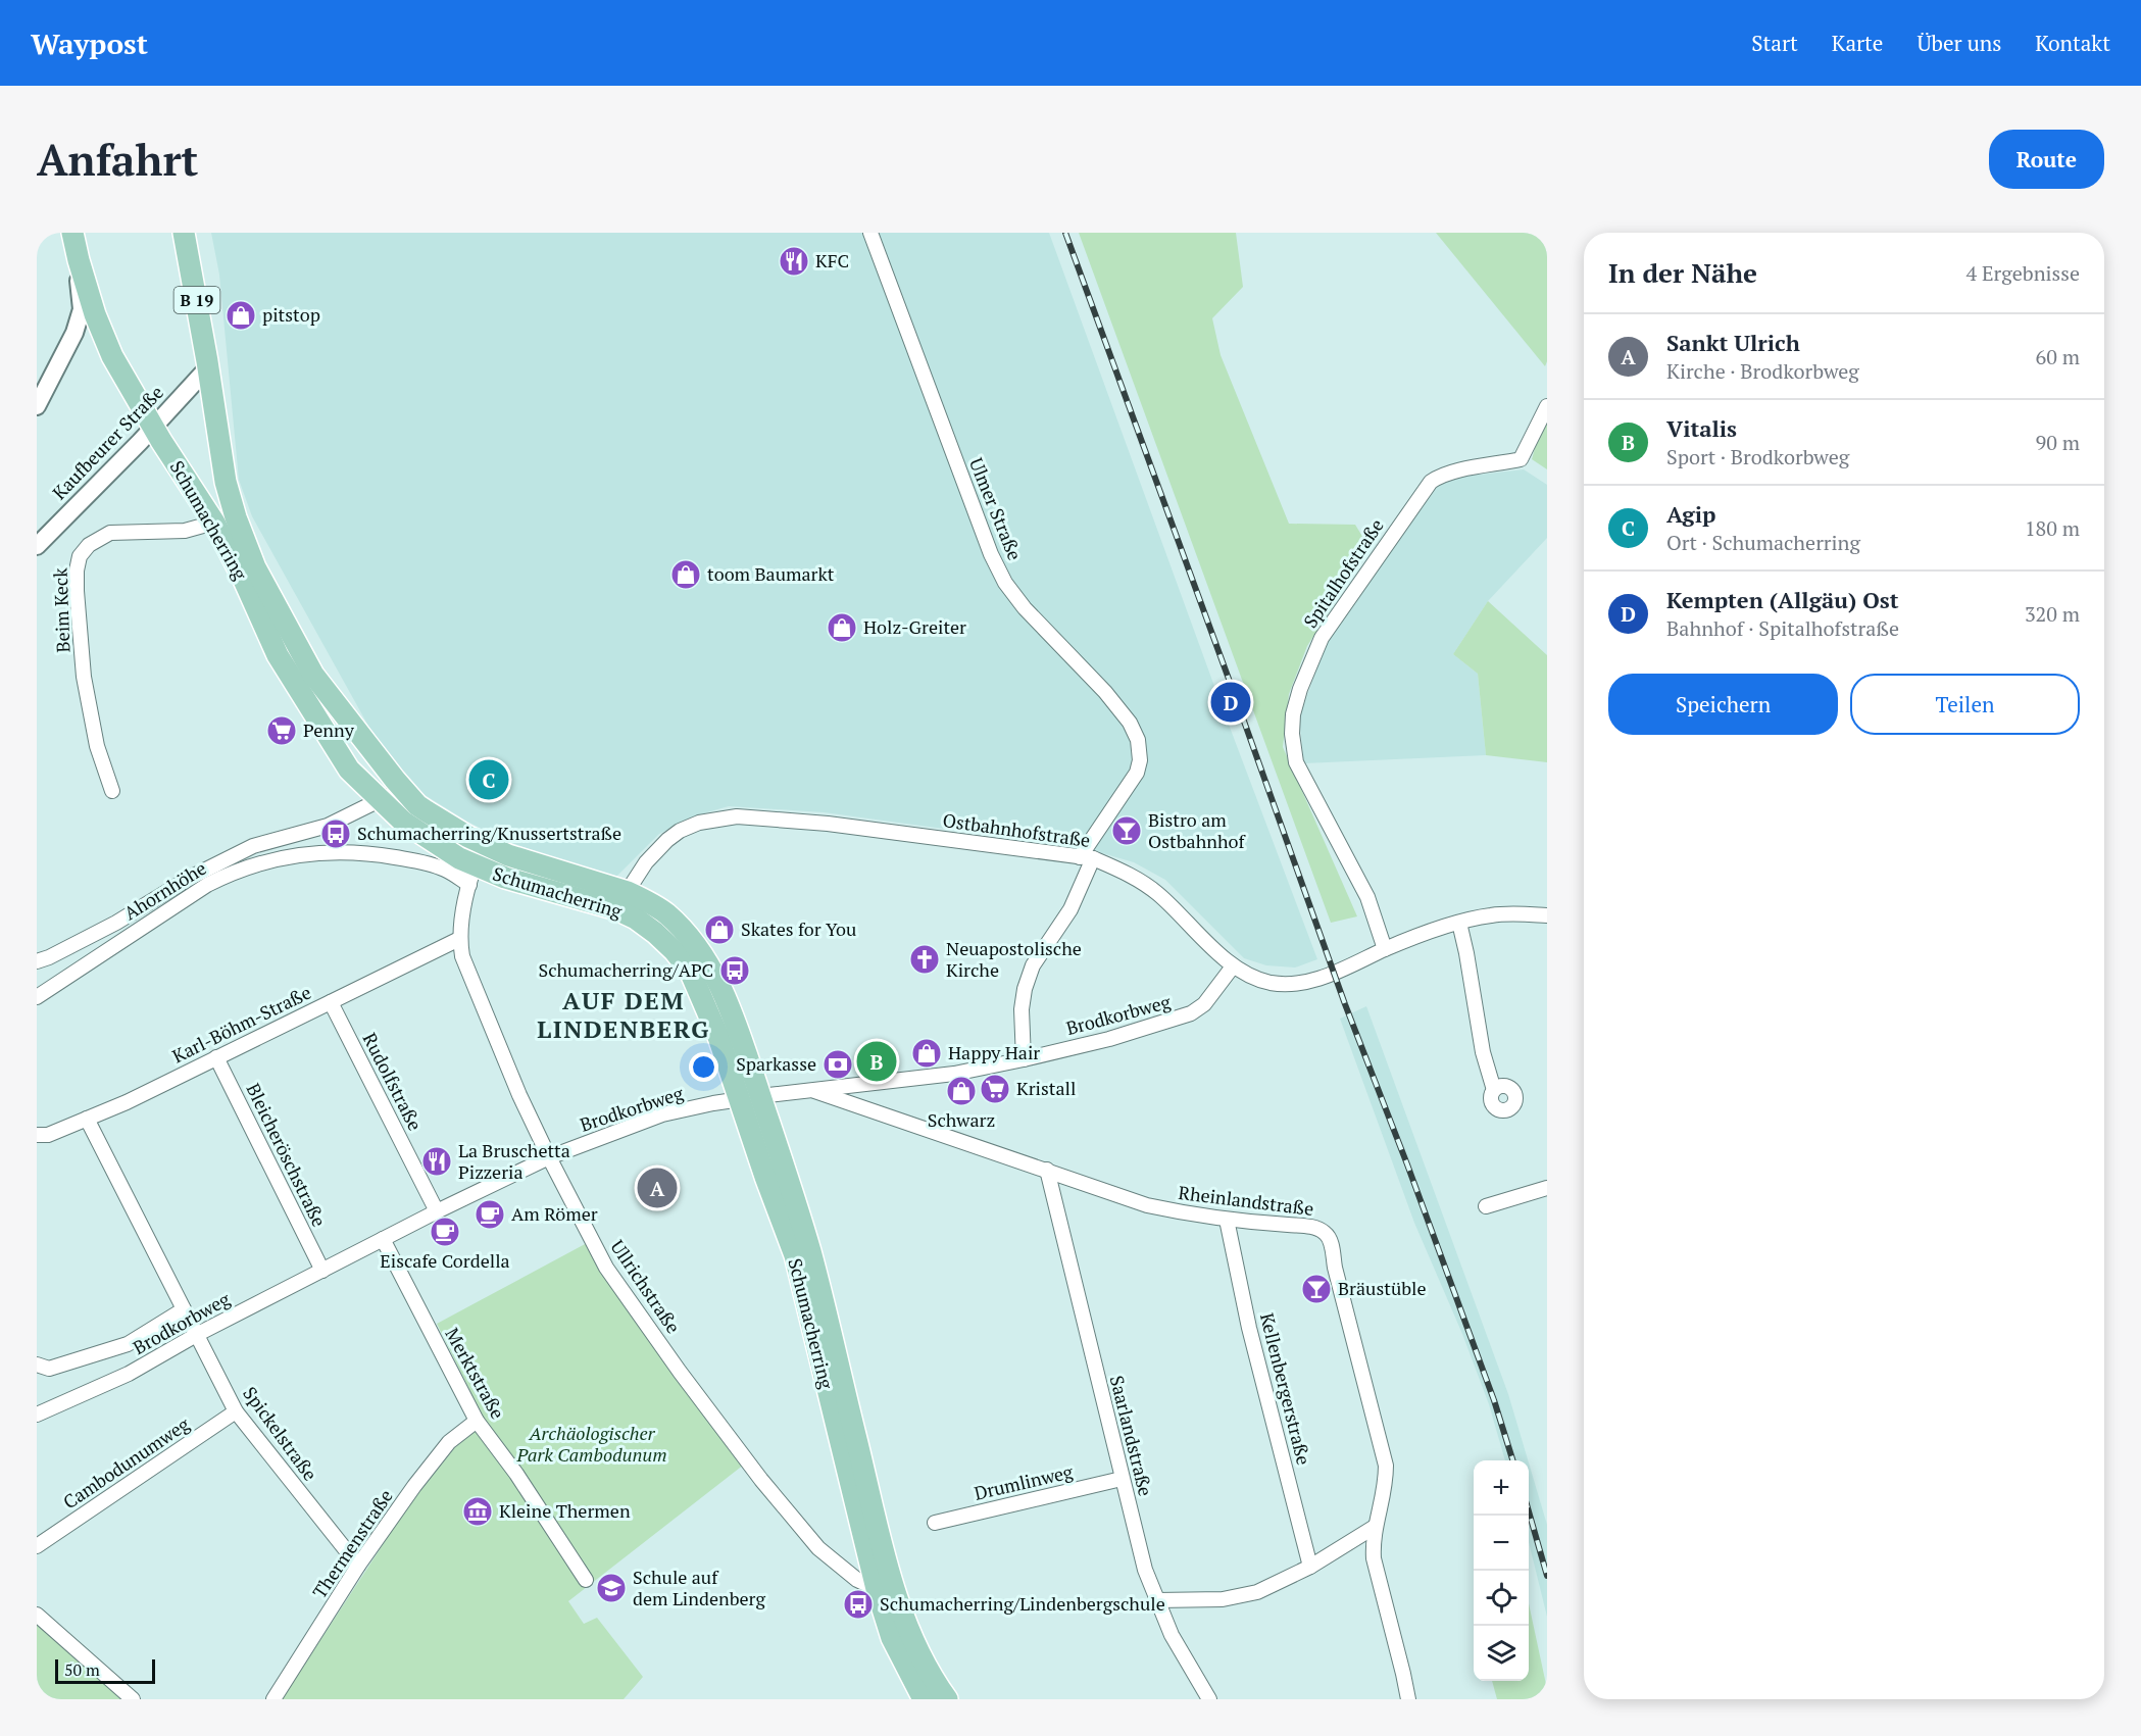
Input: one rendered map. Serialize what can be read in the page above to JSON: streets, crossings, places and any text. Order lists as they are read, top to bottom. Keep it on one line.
{"streets":{"main road":["B 19","Schumacherring"],"street":["Kaufbeurer Straße","Ulmer Straße","Spitalhofstraße","Beim Keck","Ostbahnhofstraße","Ahornhöhe","Brodkorbweg","Karl-Böhm-Straße","Rudolfstraße","Bleicheröschstraße","Rheinlandstraße","Ullrichstraße","Merktstraße","Kellenbergerstraße","Spickelstraße","Saarlandstraße","Cambodunumweg","Drumlinweg","Thermenstraße"]},"crossings":[["Kaufbeurer Straße","Schumacherring"],["Ulmer Straße","Ostbahnhofstraße"],["Ulmer Straße","Brodkorbweg"],["Schumacherring","Beim Keck"],["Schumacherring","Ostbahnhofstraße"],["Schumacherring","Ahornhöhe"],["Schumacherring","Brodkorbweg"],["Schumacherring","Ullrichstraße"],["Spitalhofstraße","Ostbahnhofstraße"],["Ostbahnhofstraße","Brodkorbweg"],["Ahornhöhe","Ullrichstraße"],["Brodkorbweg","Rudolfstraße"],["Brodkorbweg","Bleicheröschstraße"],["Brodkorbweg","Rheinlandstraße"],["Brodkorbweg","Ullrichstraße"],["Brodkorbweg","Merktstraße"],["Brodkorbweg","Spickelstraße"],["Karl-Böhm-Straße","Rudolfstraße"],["Karl-Böhm-Straße","Bleicheröschstraße"],["Karl-Böhm-Straße","Ullrichstraße"],["Karl-Böhm-Straße","Spickelstraße"],["Rheinlandstraße","Kellenbergerstraße"],["Rheinlandstraße","Saarlandstraße"],["Merktstraße","Thermenstraße"],["Spickelstraße","Cambodunumweg"],["Spickelstraße","Thermenstraße"],["Saarlandstraße","Drumlinweg"]],"districts":["AUF DEM LINDENBERG"],"parks":["Archäologischer Park Cambodunum"],"places":{"restaurant":["KFC","La Bruschetta Pizzeria"],"shop":["pitstop","toom Baumarkt","Holz-Greiter","Skates for You","Happy Hair","Schwarz"],"supermarket":["Penny","Kristall"],"bar":["Bistro am Ostbahnhof","Bräustüble"],"bus stop":["Schumacherring/Knussertstraße","Schumacherring/APC","Schumacherring/Lindenbergschule"],"church":["Neuapostolische Kirche"],"bank":["Sparkasse"],"cafe":["Am Römer","Eiscafe Cordella"],"museum":["Kleine Thermen"],"school or university":["Schule auf dem Lindenberg"]},"scale_bar":"50 m","page":{"header":"Waypost","nav":["Start","Karte","Über uns","Kontakt"],"buttons":["Route",["Speichern","Teilen"]],"title":"Anfahrt","heading":["In der Nähe","4 Ergebnisse"],"list":[{"mark":"A","name":"Sankt Ulrich","note":"Kirche · Brodkorbweg","value":"60 m"},{"mark":"B","name":"Vitalis","note":"Sport · Brodkorbweg","value":"90 m"},{"mark":"C","name":"Agip","note":"Ort · Schumacherring","value":"180 m"},{"mark":"D","name":"Kempten (Allgäu) Ost","note":"Bahnhof · Spitalhofstraße","value":"320 m"}],"pins":["D","C","B","A"],"map_buttons":["+","−"],"scale":"50 m"}}
